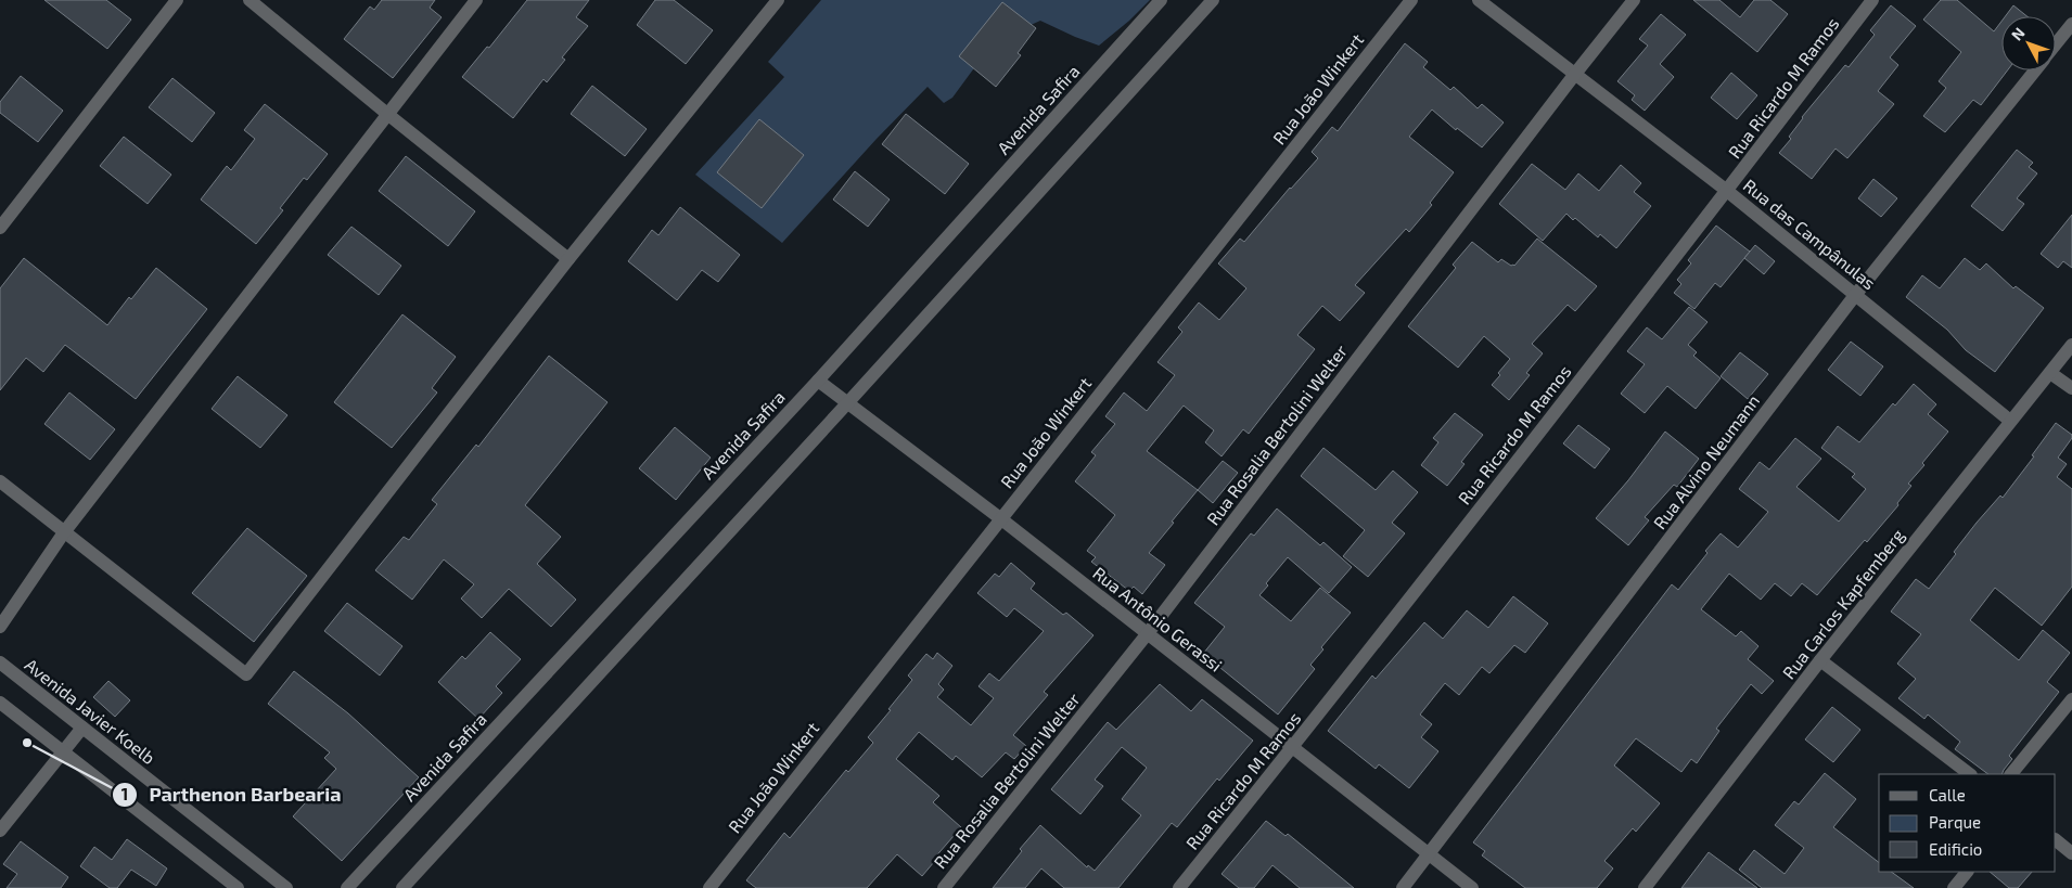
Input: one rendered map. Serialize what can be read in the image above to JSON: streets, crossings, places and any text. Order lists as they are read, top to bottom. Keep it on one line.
{"streets":{"street":["Rua Ricardo M Ramos","Rua João Winkert","Avenida Safira","Rua das Campânulas","Rua Rosalia Bertolini Welter","Rua Alvino Neumann","Rua Carlos Kapfemberg","Rua Antônio Gerassi","Avenida Javier Koelb"]},"crossings":[["Rua Ricardo M Ramos","Rua das Campânulas"],["Rua Ricardo M Ramos","Rua Antônio Gerassi"],["Rua João Winkert","Rua Antônio Gerassi"],["Avenida Safira","Rua Antônio Gerassi"],["Rua das Campânulas","Rua Rosalia Bertolini Welter"],["Rua das Campânulas","Rua Alvino Neumann"],["Rua das Campânulas","Rua Carlos Kapfemberg"],["Rua Rosalia Bertolini Welter","Rua Antônio Gerassi"],["Rua Alvino Neumann","Rua Antônio Gerassi"]],"places":["Parthenon Barbearia"],"legend":["Calle","Parque","Edificio"],"north":"top left"}
